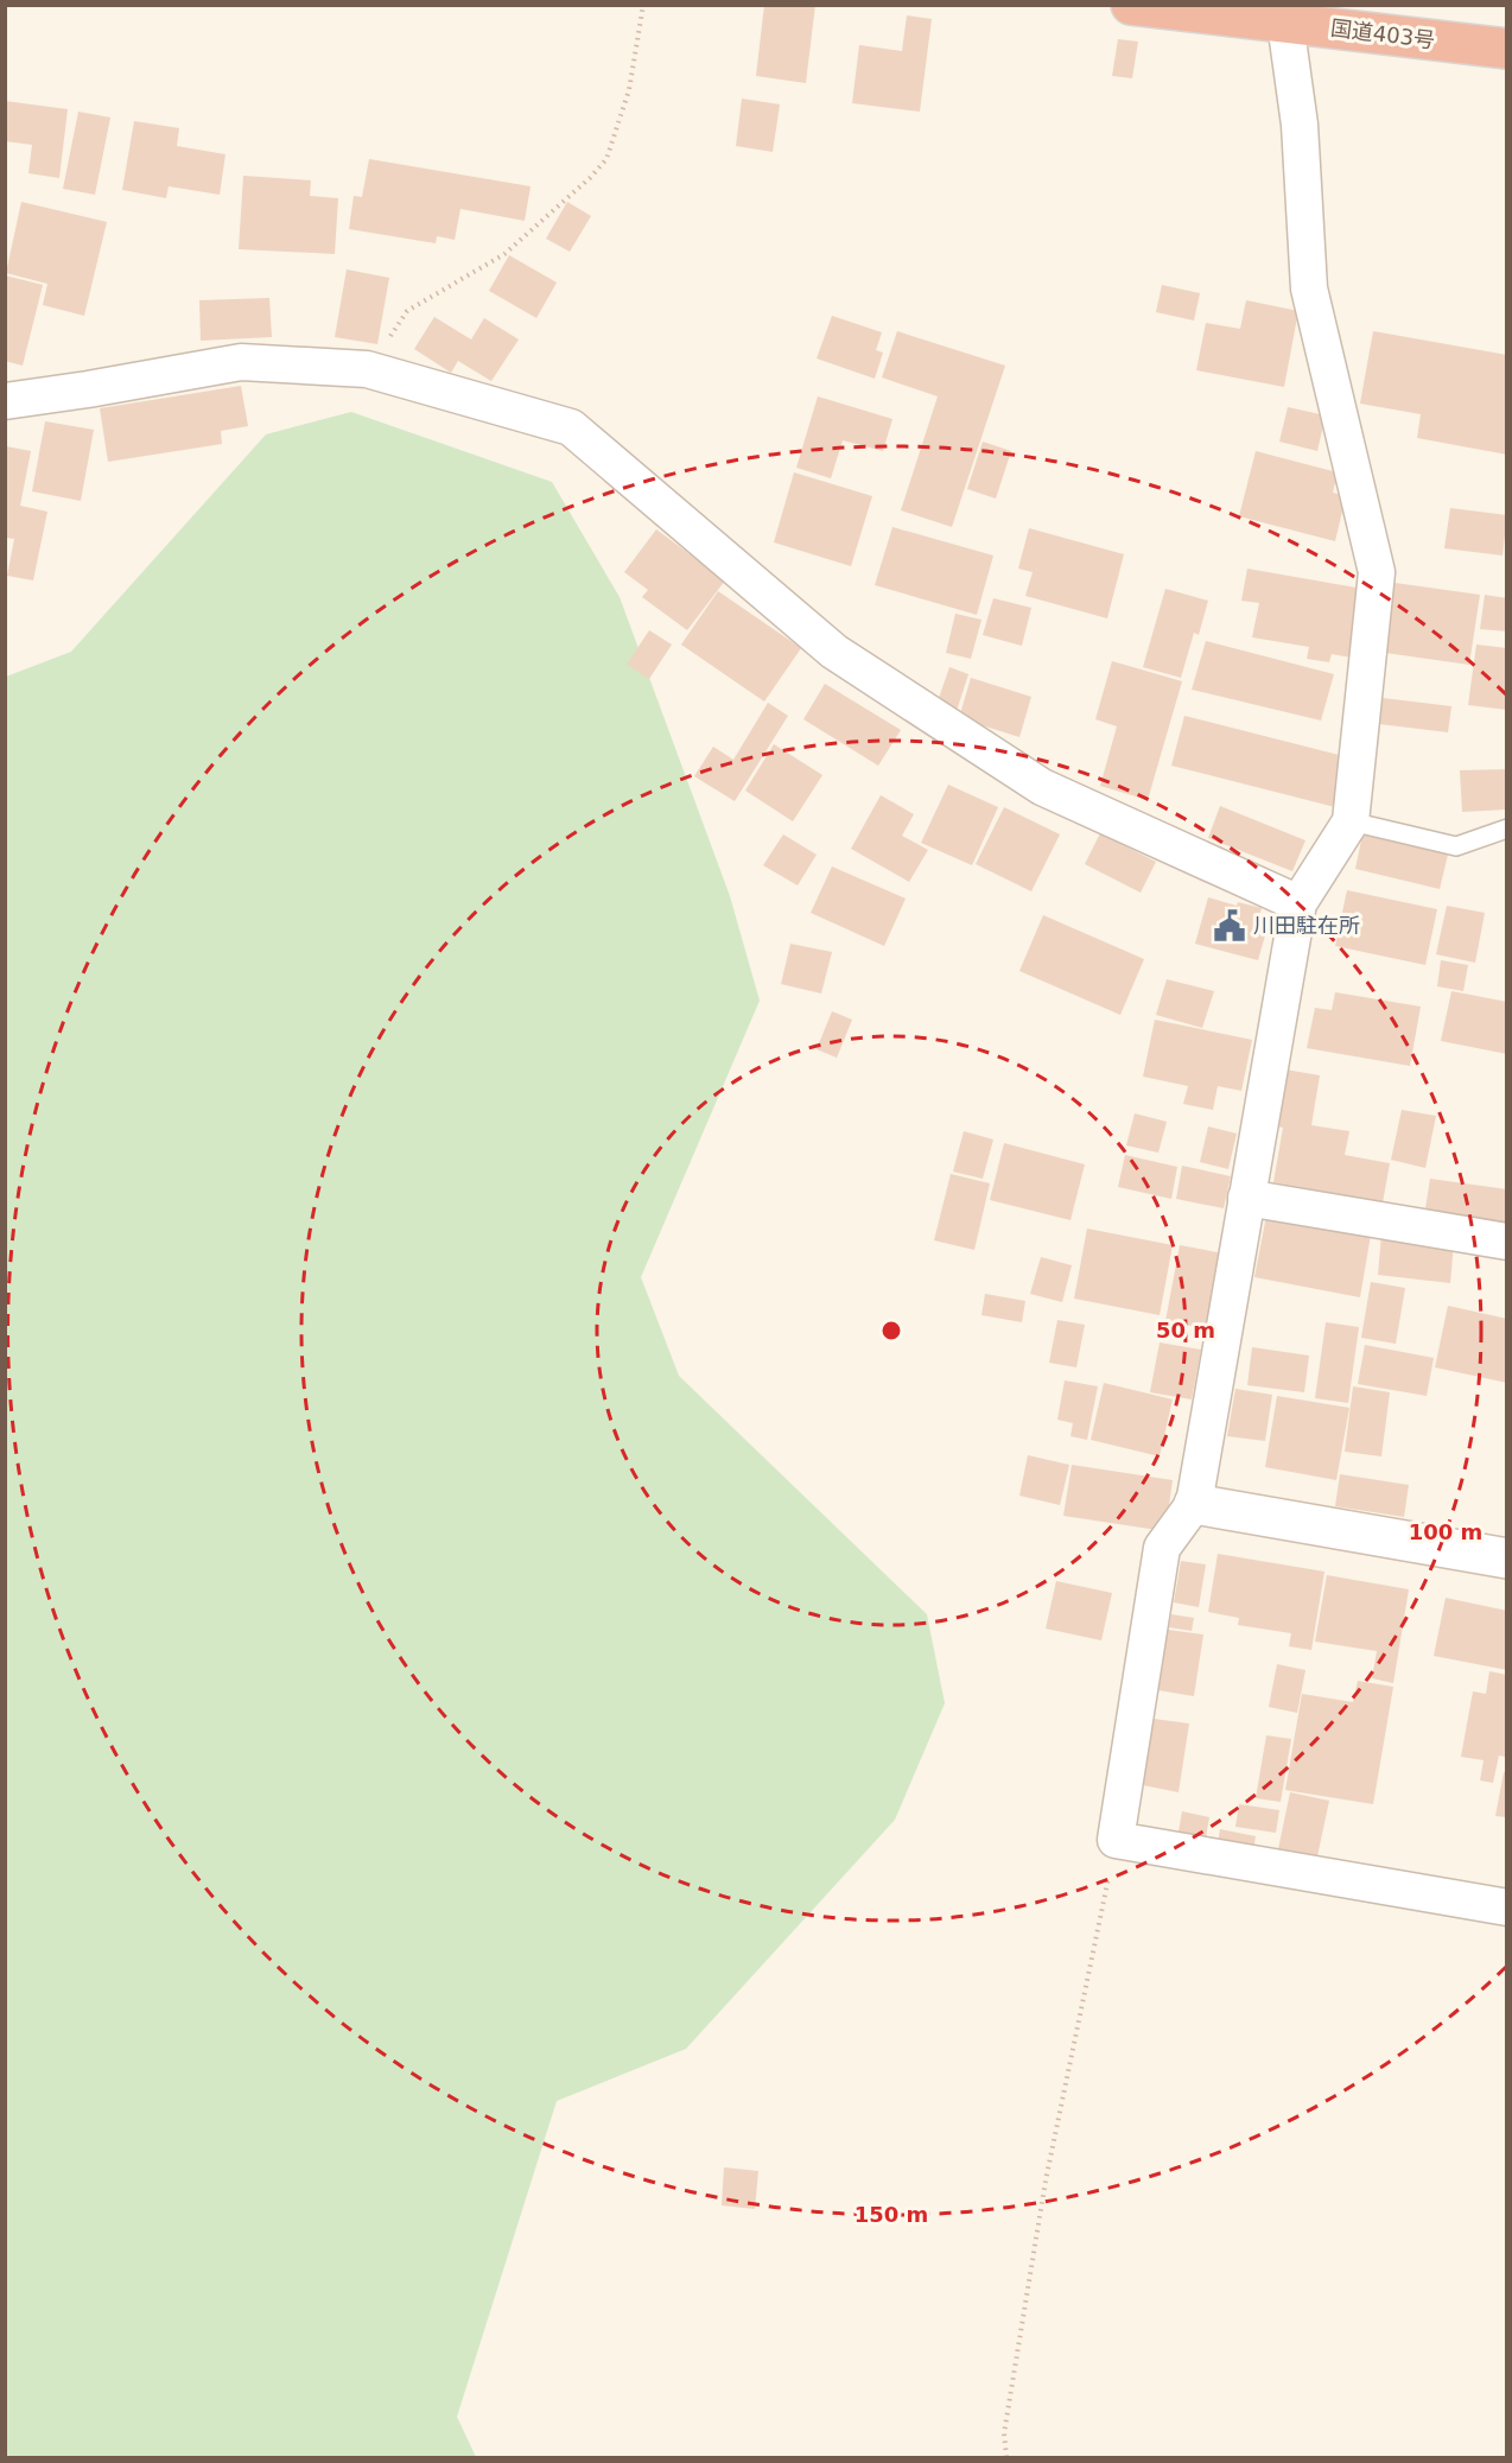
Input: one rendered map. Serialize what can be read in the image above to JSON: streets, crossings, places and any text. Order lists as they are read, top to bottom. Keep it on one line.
{"streets":{"highway":["国道403号"]},"places":{"public building":["川田駐在所"]},"rings":["50 m","100 m","150 m"]}
